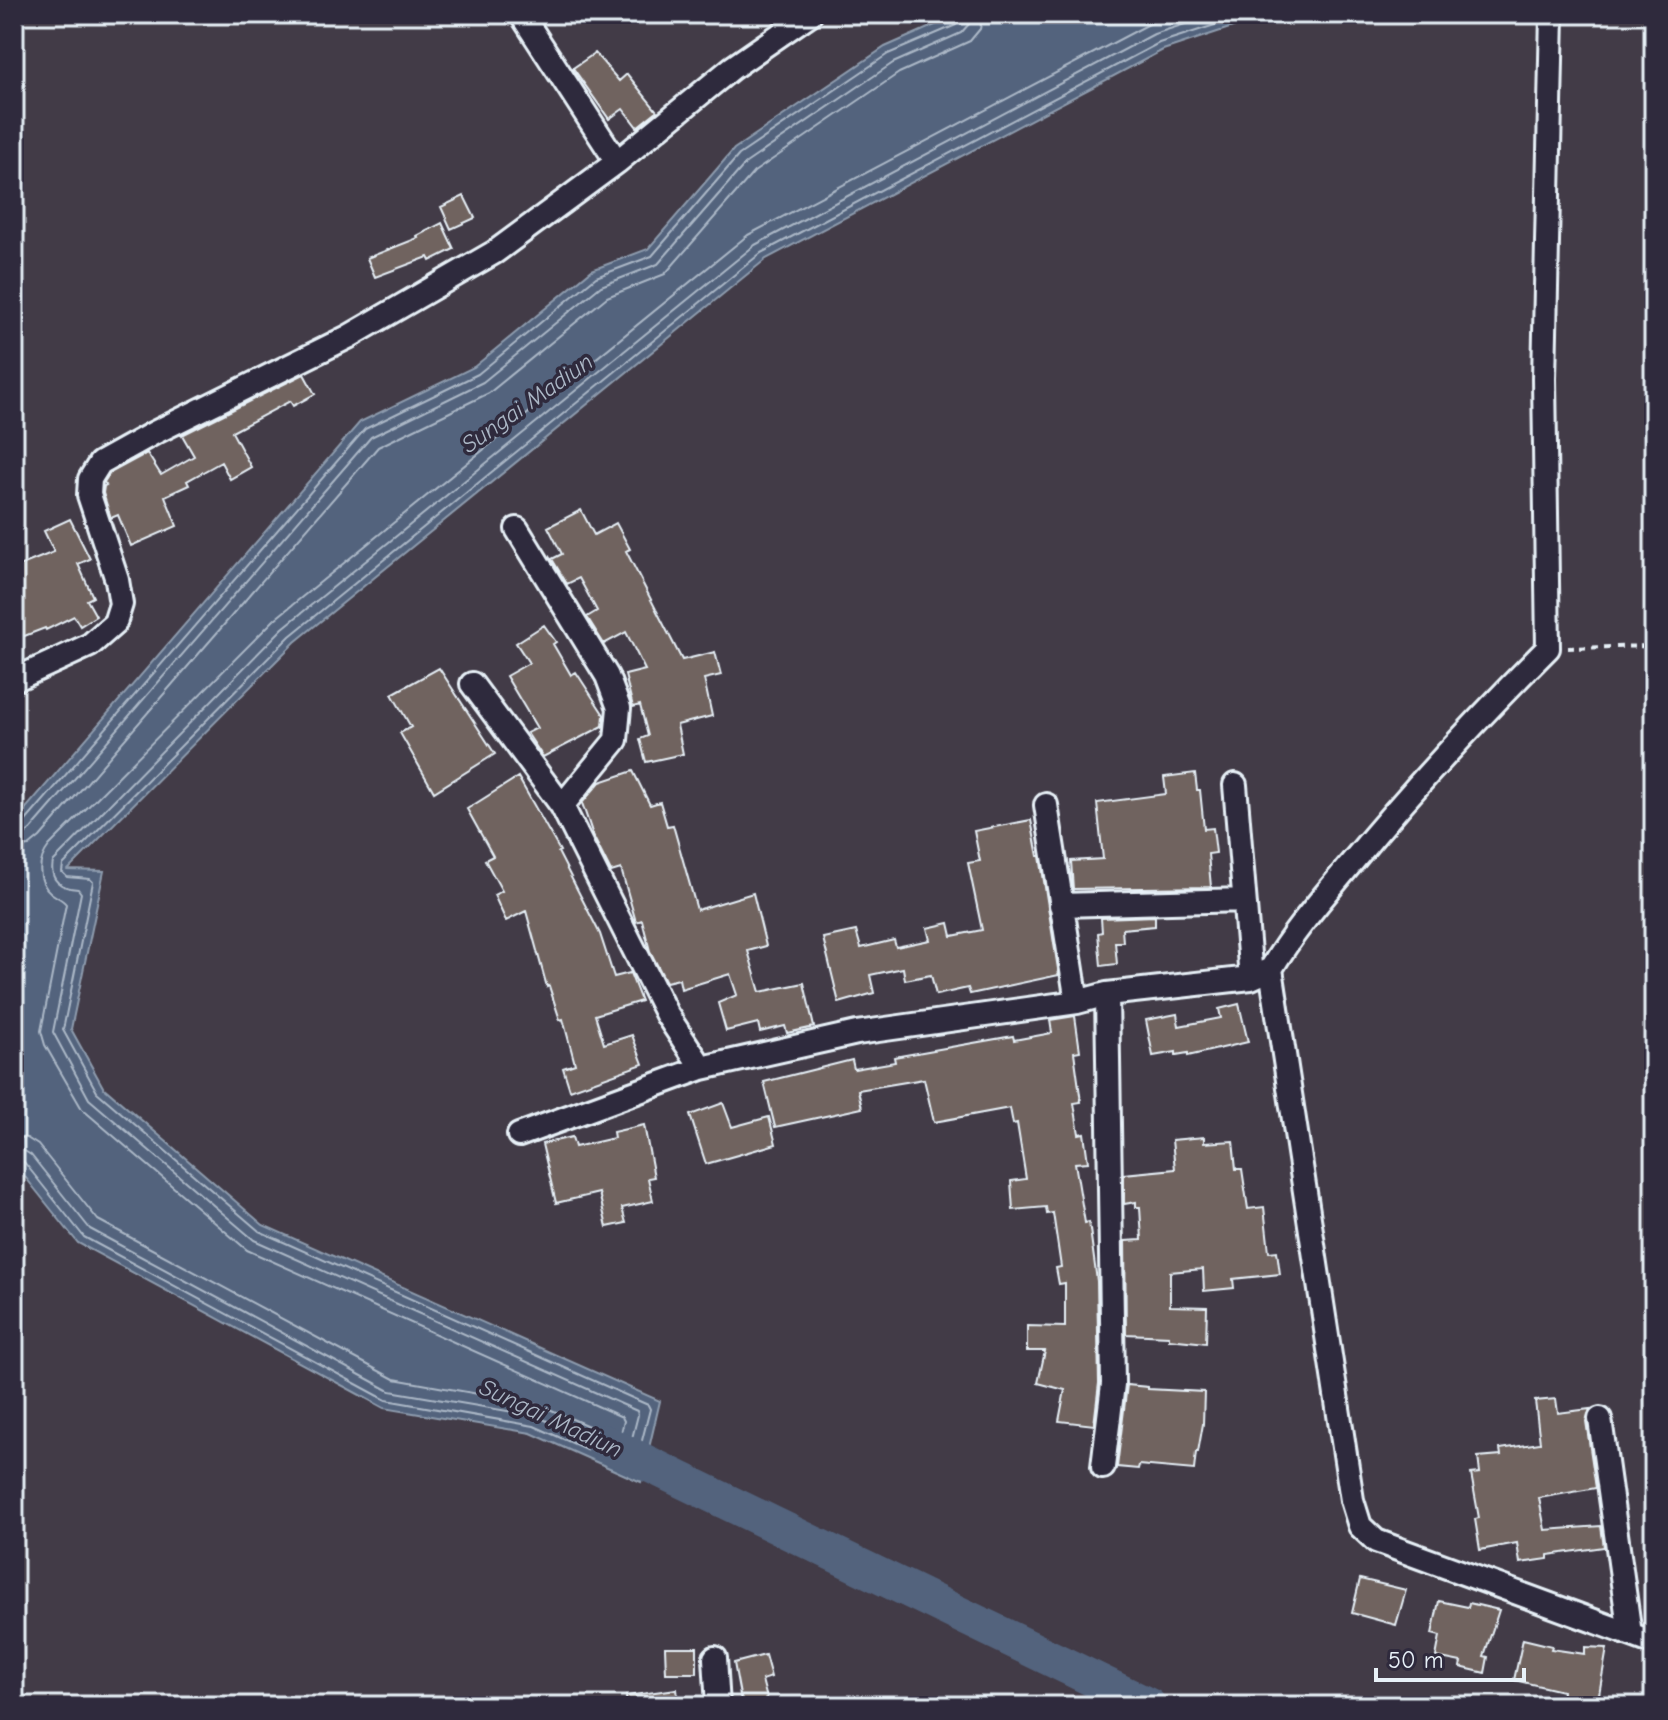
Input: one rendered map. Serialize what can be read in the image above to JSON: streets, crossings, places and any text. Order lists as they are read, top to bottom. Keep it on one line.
{"water":["Sungai Madiun"],"scale_bar":"50 m"}
